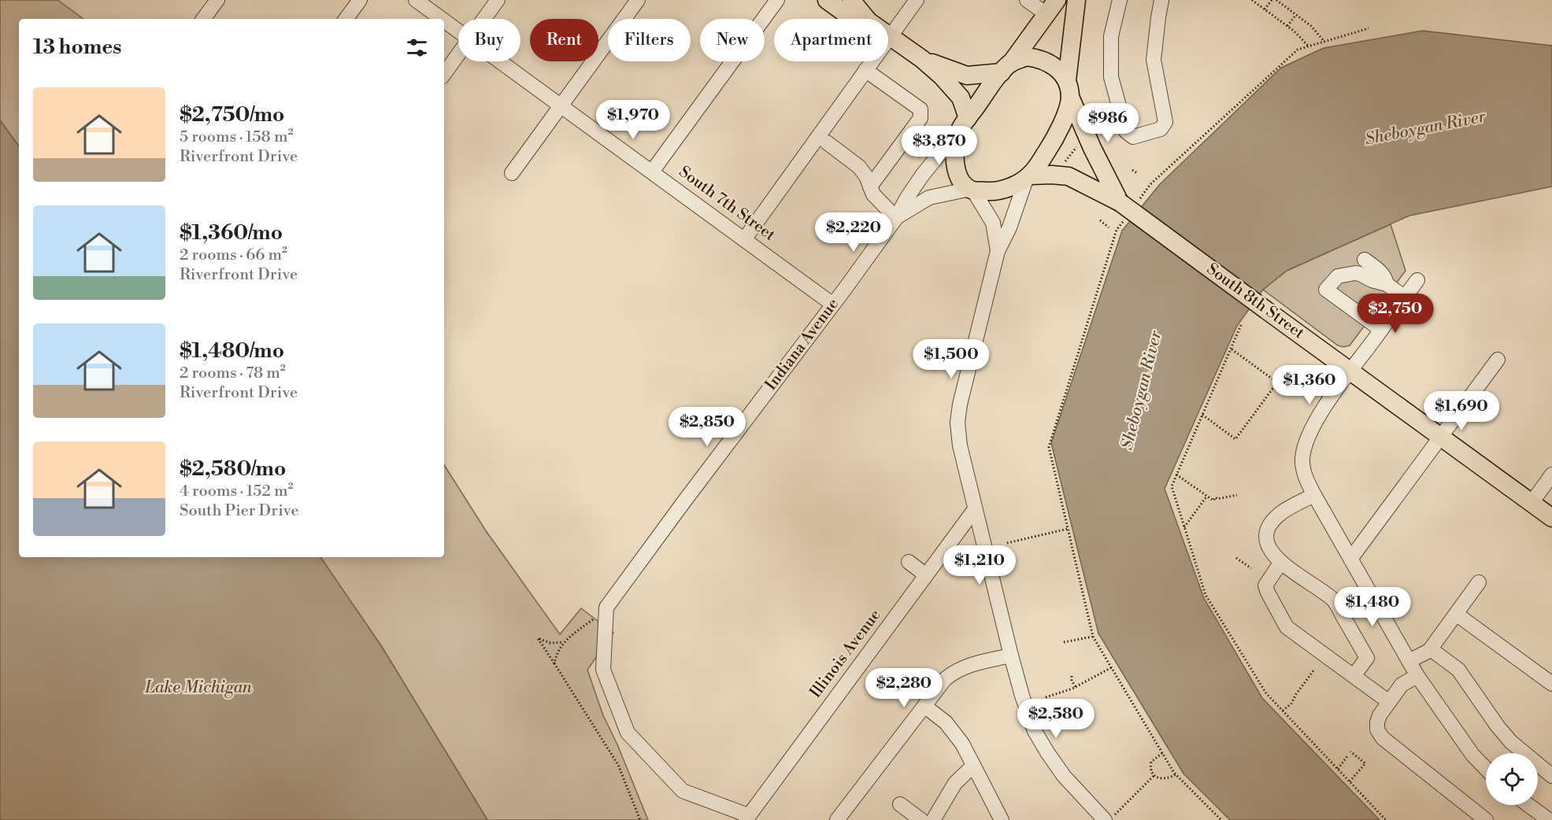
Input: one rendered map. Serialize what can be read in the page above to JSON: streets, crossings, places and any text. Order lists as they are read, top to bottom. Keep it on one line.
{"streets":{"main road":["South 8th Street"],"street":["South 7th Street","Indiana Avenue","Illinois Avenue"]},"crossings":[["South 7th Street","Indiana Avenue"],["South 8th Street","Indiana Avenue"]],"water":["Sheboygan River","Lake Michigan"],"page":{"chip":["Buy","Rent","Filters","New","Apartment"],"heading":"13 homes","list":[{"name":"$2,750/mo","note":"5 rooms · 158 m² · Riverfront Drive"},{"name":"$1,360/mo","note":"2 rooms · 66 m² · Riverfront Drive"},{"name":"$1,480/mo","note":"2 rooms · 78 m² · Riverfront Drive"},{"name":"$2,580/mo","note":"4 rooms · 152 m² · South Pier Drive"}],"price":["$1,970","$986","$3,870","$2,220","$2,750","$1,500","$1,360","$1,690","$2,850","$1,210","$1,480","$2,280","$2,580"]}}
